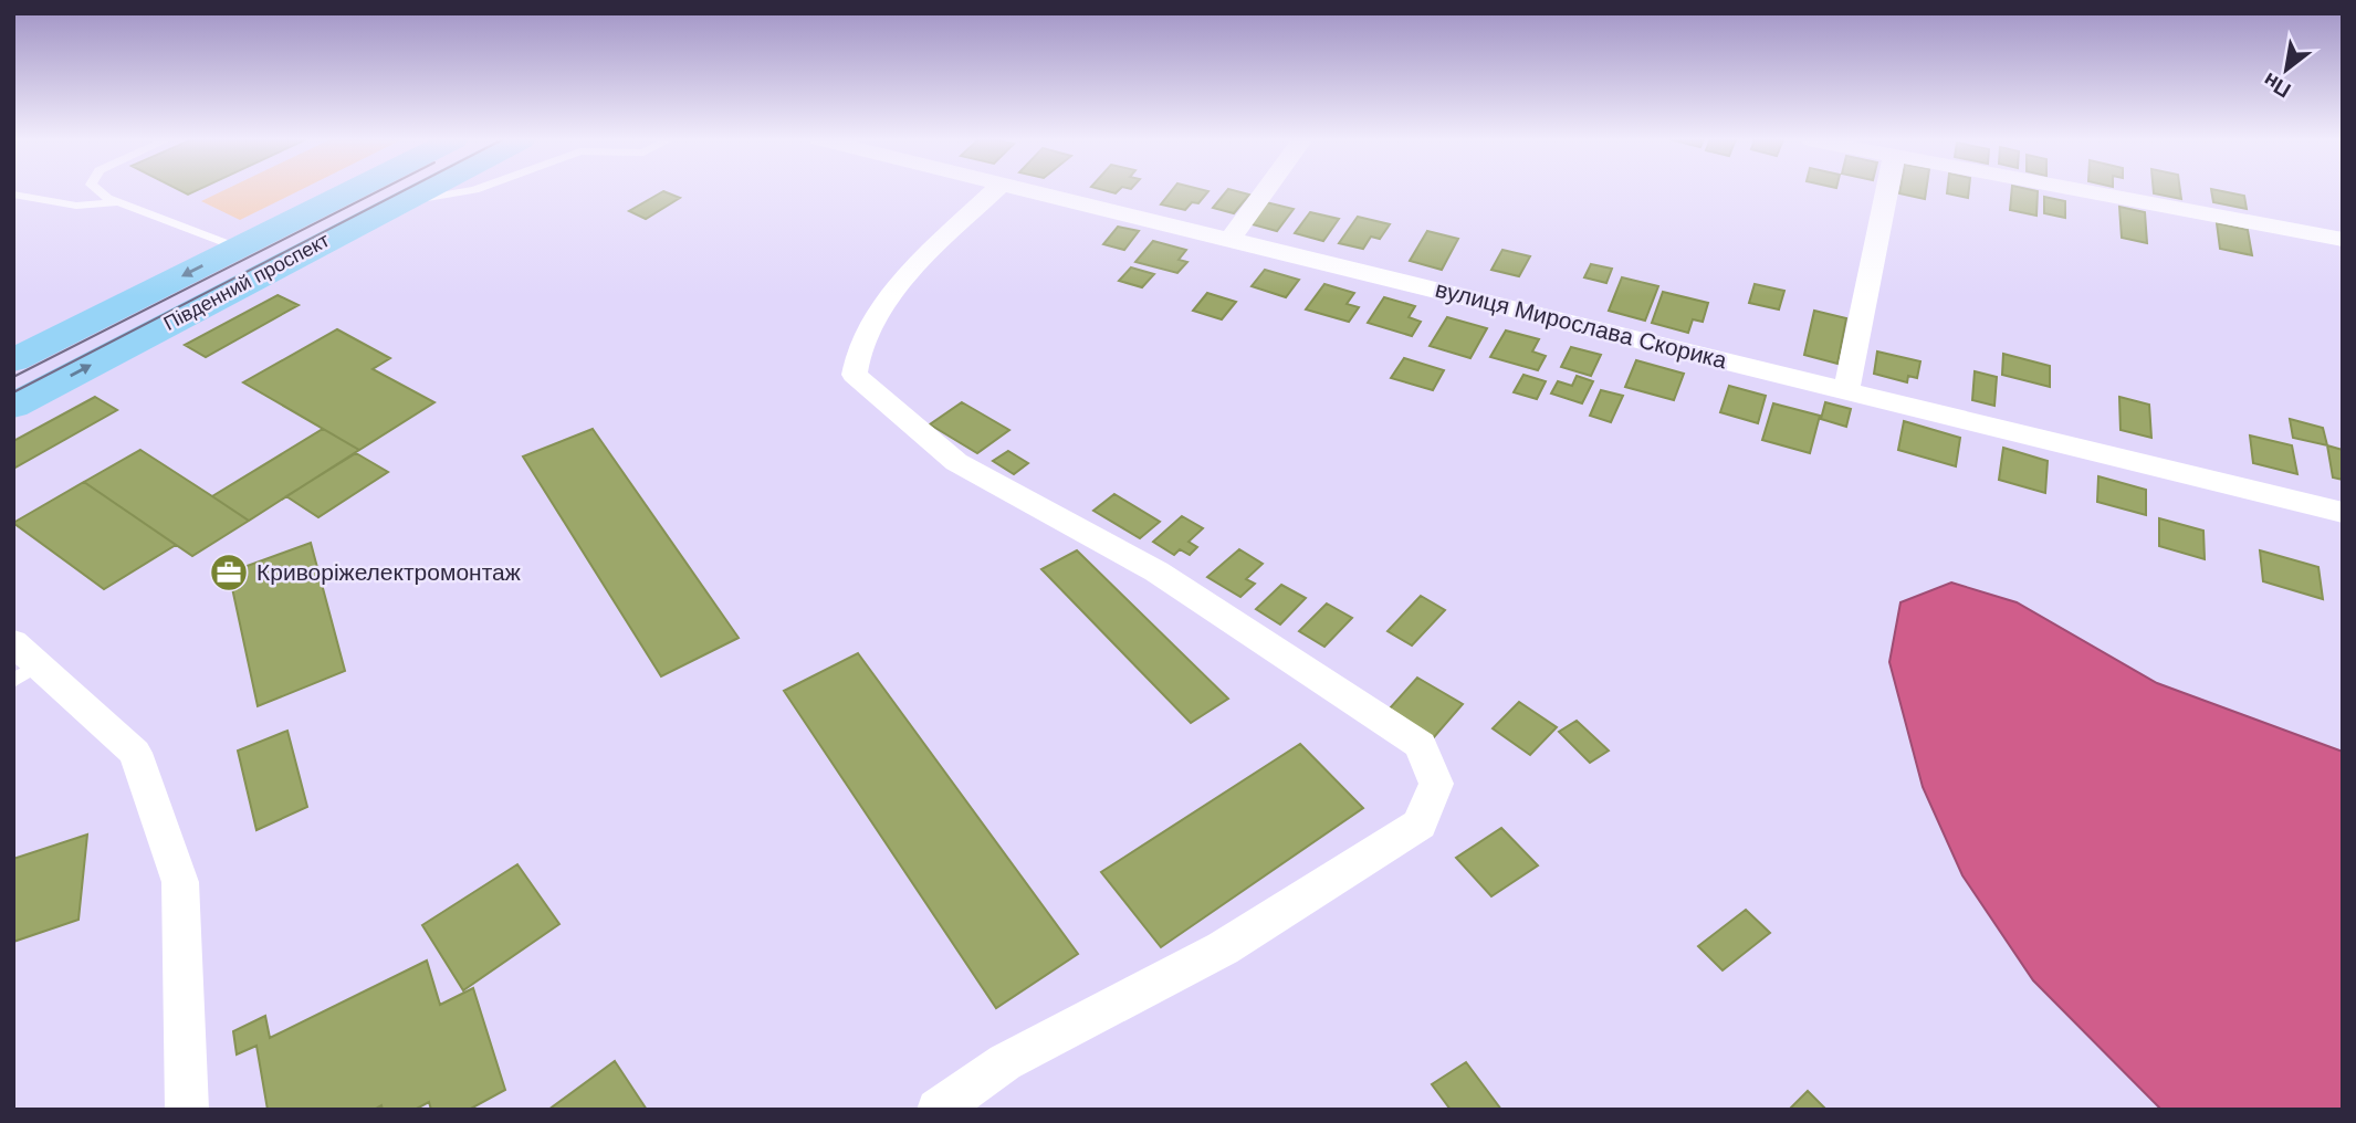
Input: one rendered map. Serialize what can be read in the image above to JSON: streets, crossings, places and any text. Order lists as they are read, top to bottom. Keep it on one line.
{"streets":{"main road":["Південний проспект"],"street":["вулиця Мирослава Скорика"]},"places":{"office":["Криворіжелектромонтаж"]},"north":"bottom left"}
